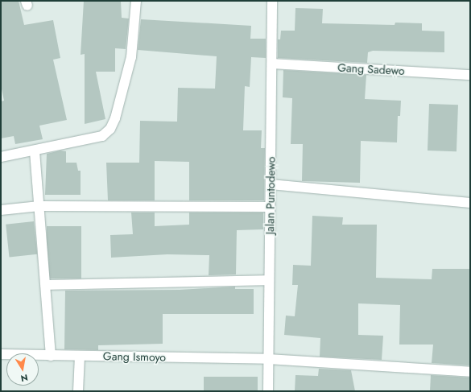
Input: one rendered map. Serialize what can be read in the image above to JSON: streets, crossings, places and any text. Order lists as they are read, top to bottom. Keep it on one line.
{"streets":{"street":["Gang Sadewo","Jalan Puntodewo","Gang Ismoyo"]},"crossings":[["Gang Sadewo","Jalan Puntodewo"],["Jalan Puntodewo","Gang Ismoyo"]],"north":"bottom"}
